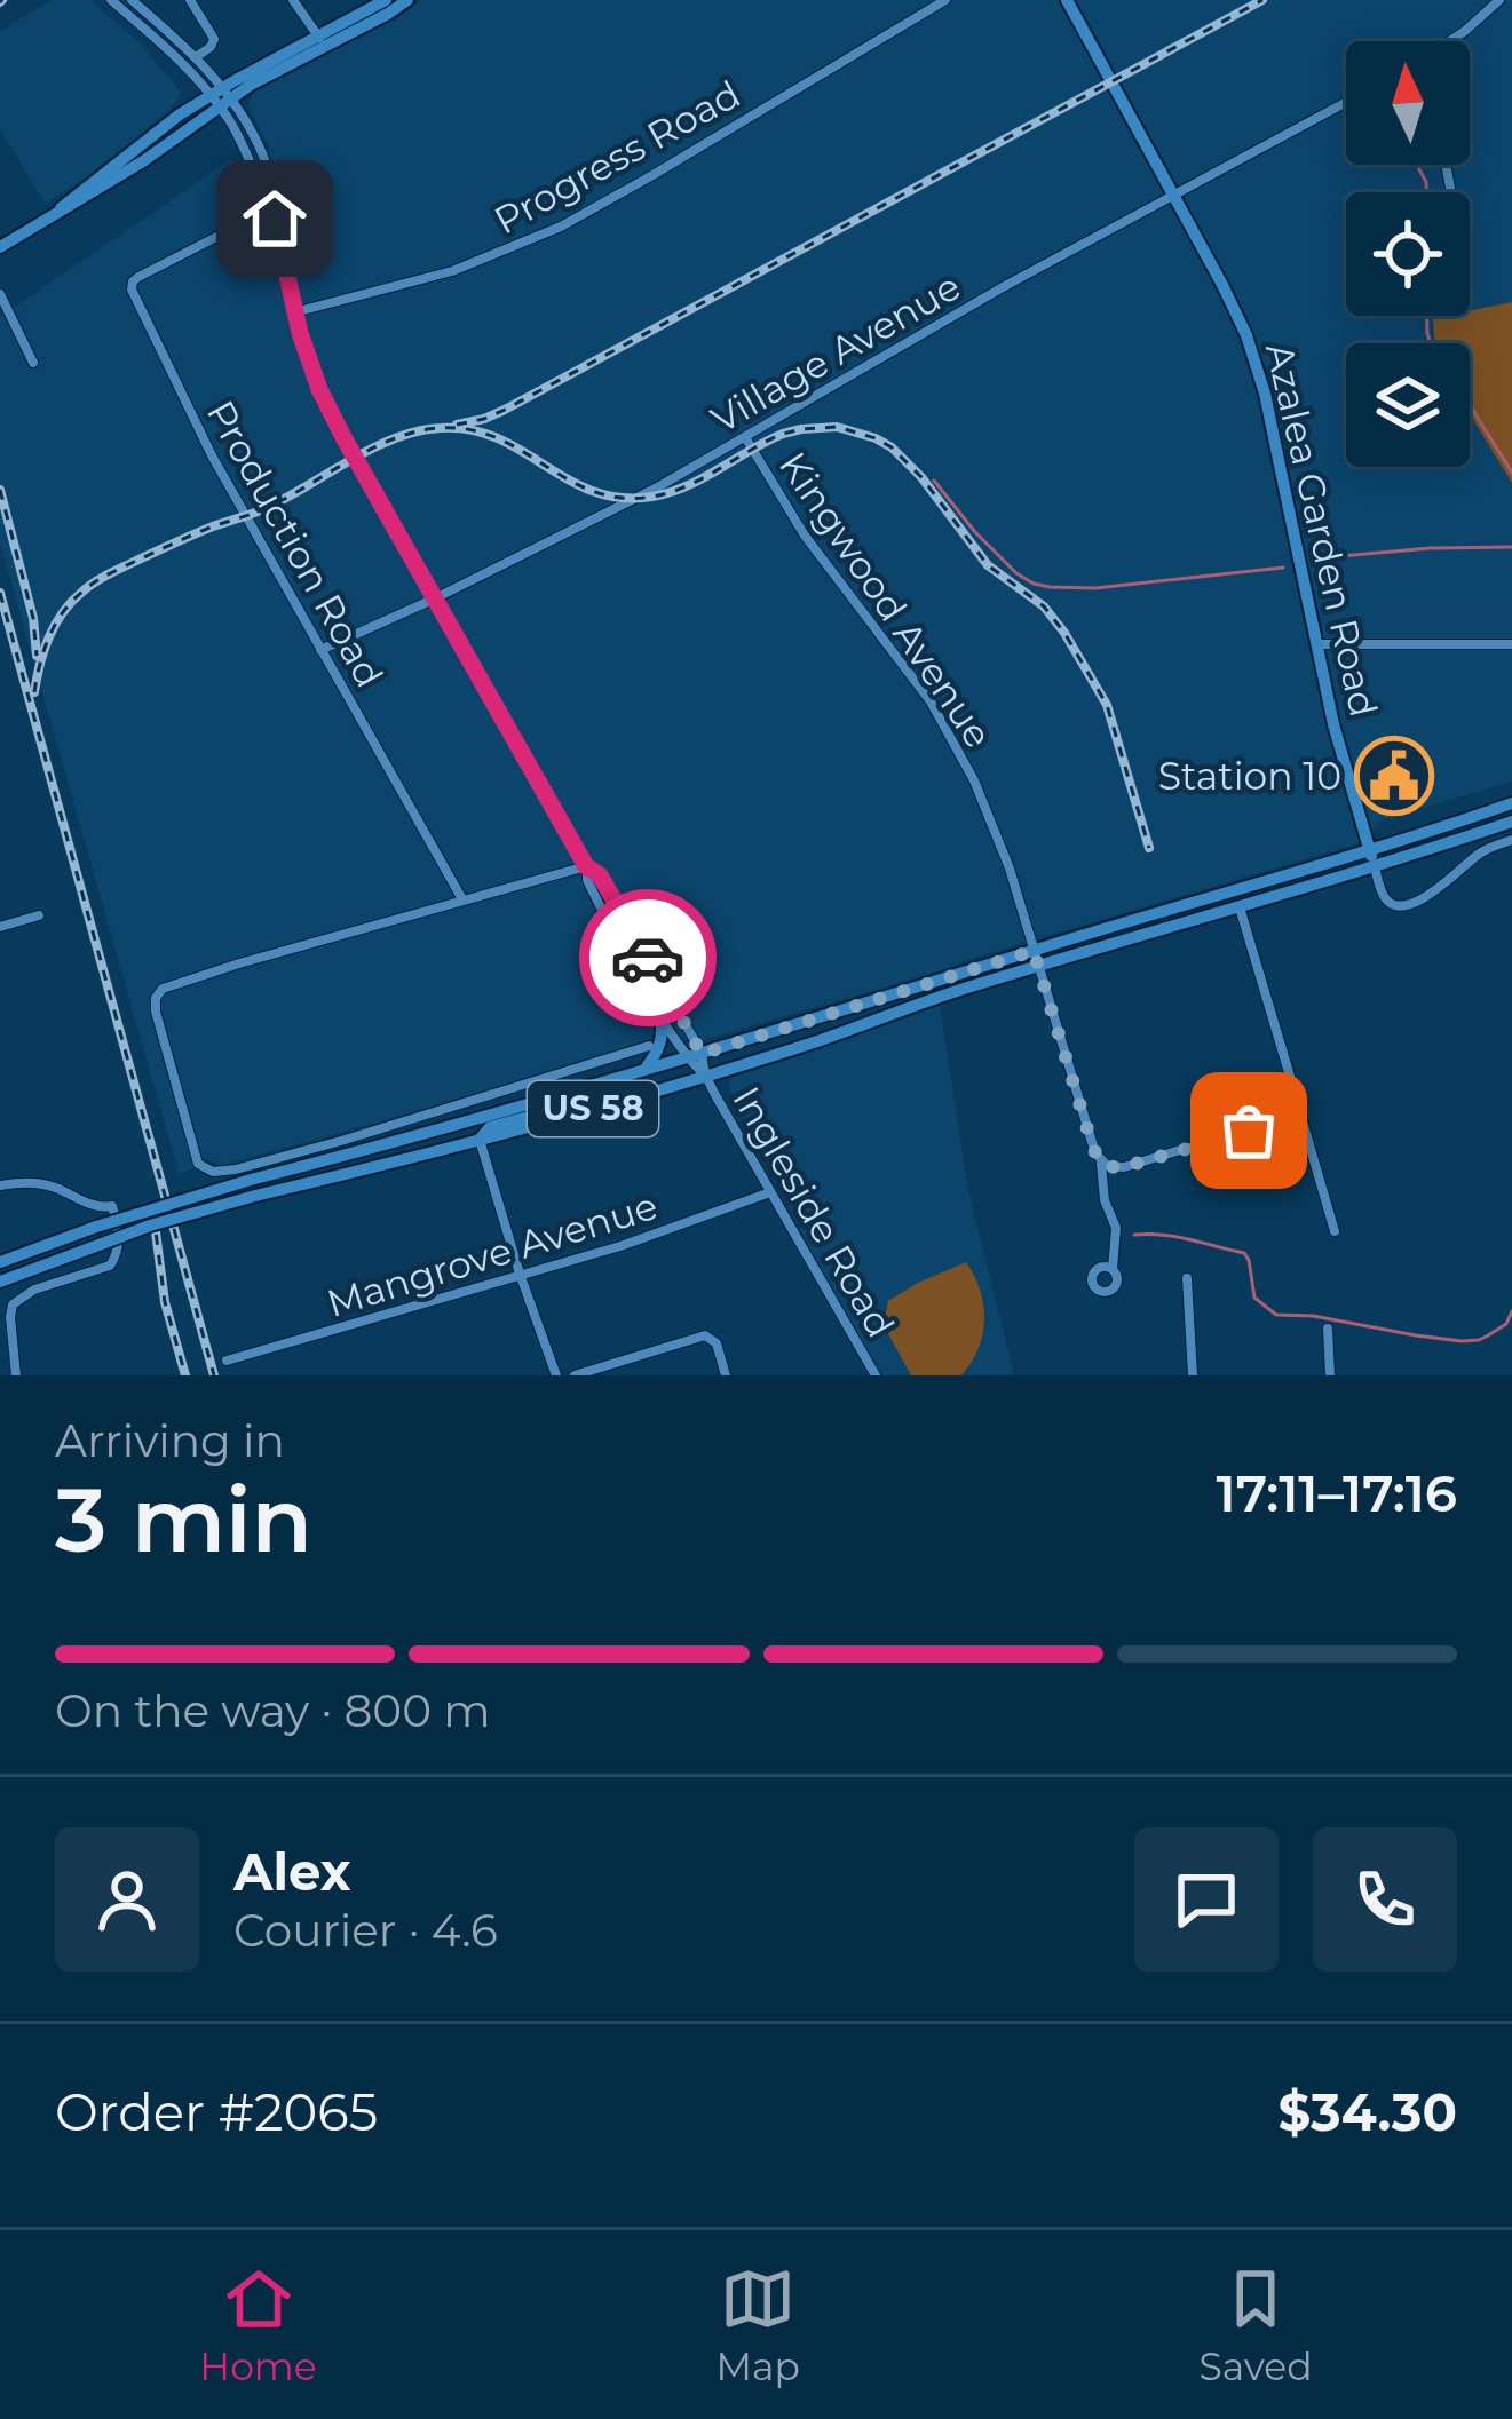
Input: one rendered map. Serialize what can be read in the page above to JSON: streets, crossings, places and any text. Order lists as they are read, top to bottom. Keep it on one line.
{"streets":{"main road":["Azalea Garden Road","US 58"],"street":["Progress Road","Village Avenue","Production Road","Kingwood Avenue","Ingleside Road","Mangrove Avenue"]},"crossings":[["Progress Road","Ingleside Road"],["Village Avenue","Azalea Garden Road"],["Village Avenue","Production Road"],["Village Avenue","Kingwood Avenue"],["Village Avenue","Ingleside Road"],["Azalea Garden Road","US 58"],["Production Road","Ingleside Road"],["Kingwood Avenue","US 58"],["US 58","Ingleside Road"],["Ingleside Road","Mangrove Avenue"]],"places":{"public building":["Station 10"]},"north":"top","page":{"heading":["3 min","Arriving in","17:11–17:16"],"panel":["Alex","Courier · 4.6","Order #2065","$34.30"],"bar":"On the way · 800 m","tabs":["Home","Map","Saved"]}}
